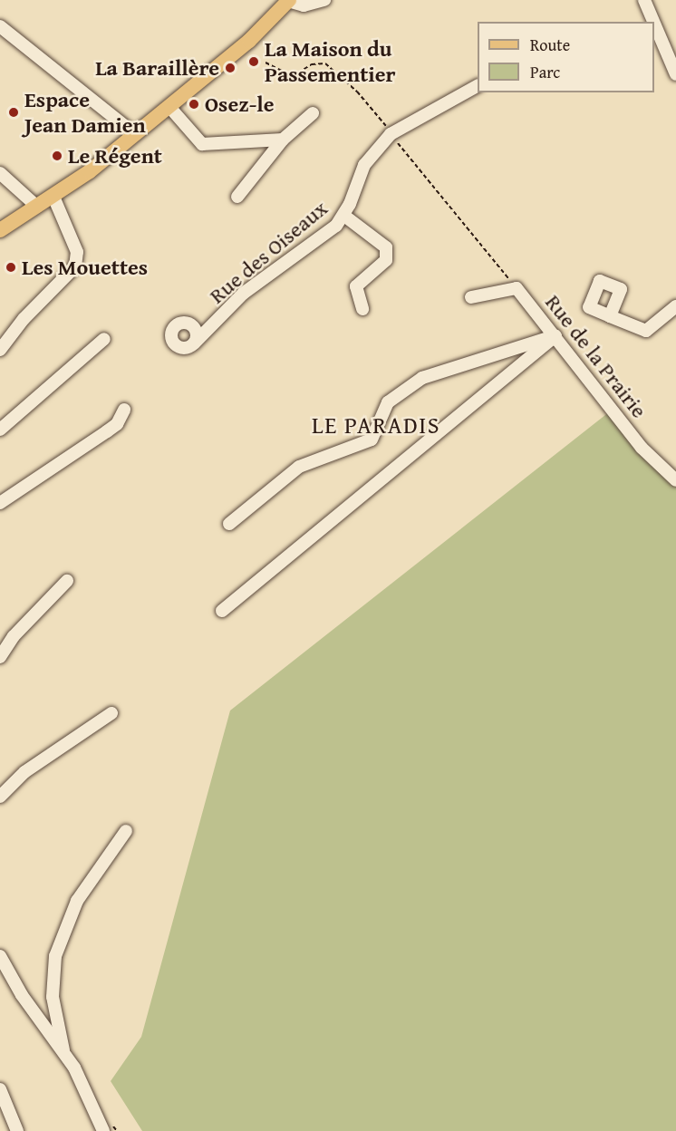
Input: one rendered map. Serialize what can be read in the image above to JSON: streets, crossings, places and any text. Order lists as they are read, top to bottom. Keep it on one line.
{"streets":{"street":["Rue des Oiseaux","Rue de la Prairie"]},"districts":["LE PARADIS"],"places":["La Maison du Passementier","La Baraillère","Osez-le","Espace Jean Damien","Le Régent","Les Mouettes"],"legend":["Route","Parc"]}
